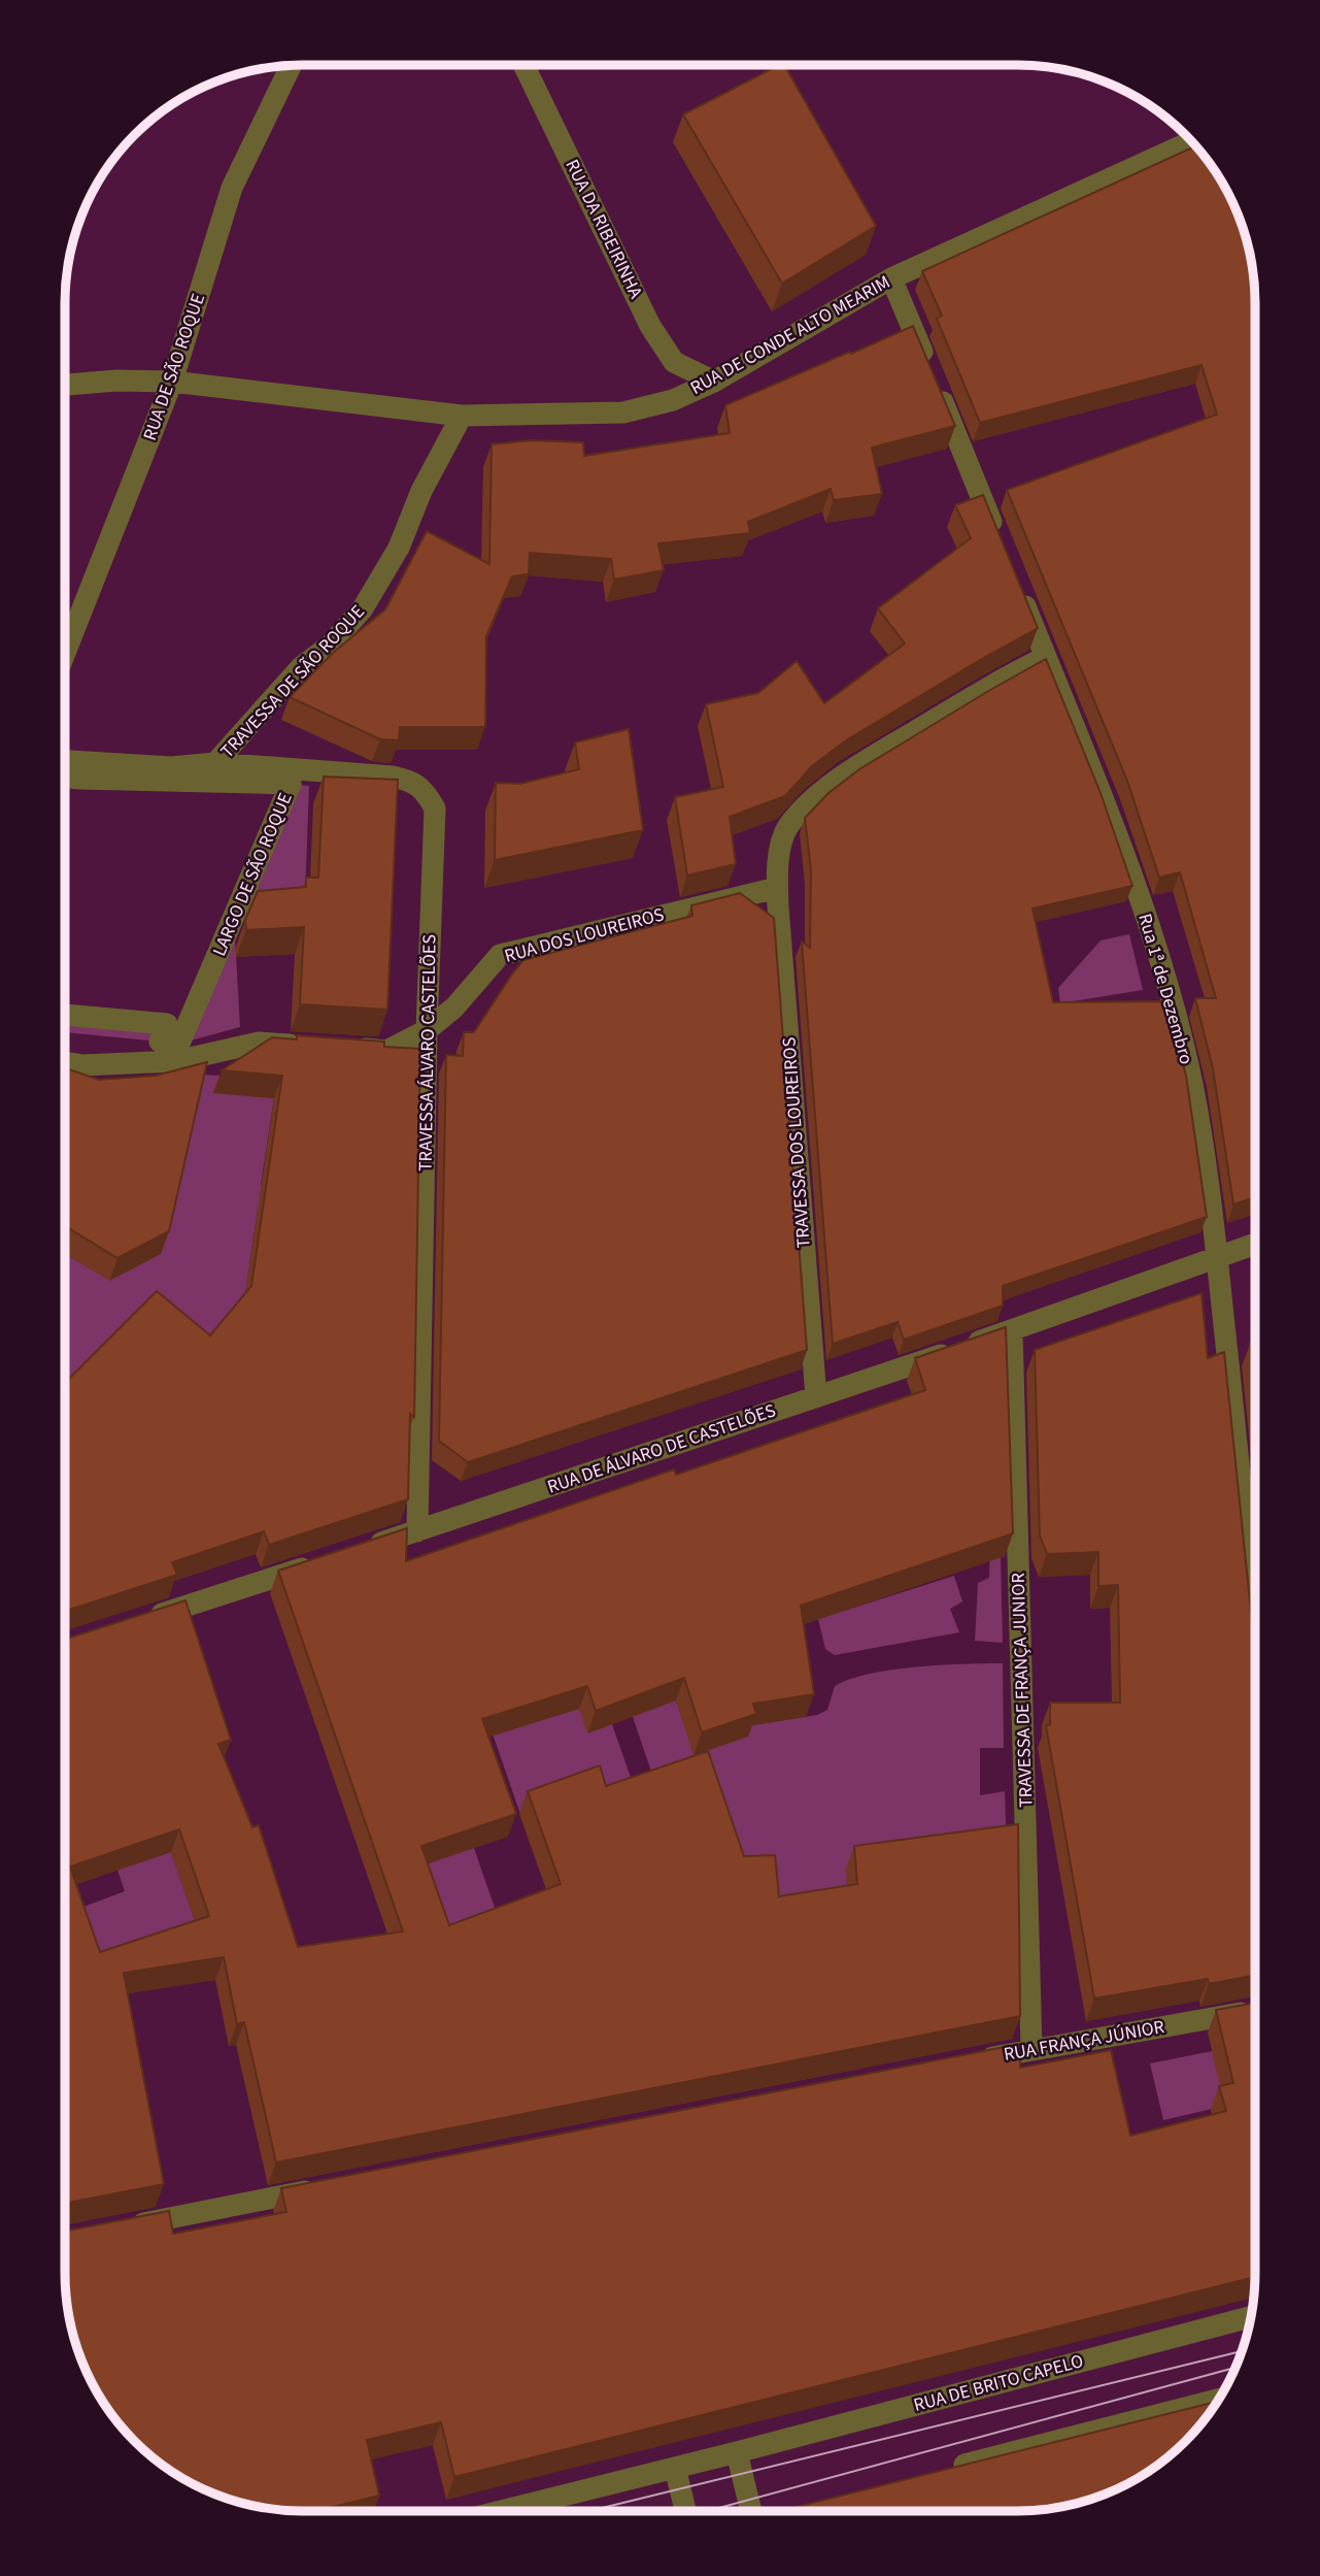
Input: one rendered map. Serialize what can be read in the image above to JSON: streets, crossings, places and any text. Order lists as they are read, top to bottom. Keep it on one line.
{"streets":{"street":["RUA DA RIBEIRINHA","RUA DE CONDE ALTO MEARIM","RUA DE SÃO ROQUE","TRAVESSA DE SÃO ROQUE","LARGO DE SÃO ROQUE","RUA DOS LOUREIROS","Rua 1ª de Dezembro","TRAVESSA ÁLVARO CASTELÕES","TRAVESSA DOS LOUREIROS","RUA DE ÁLVARO DE CASTELÕES","TRAVESSA DE FRANÇA JUNIOR","RUA FRANÇA JÚNIOR","RUA DE BRITO CAPELO"]},"crossings":[["RUA DA RIBEIRINHA","RUA DE CONDE ALTO MEARIM"],["RUA DE CONDE ALTO MEARIM","RUA DE SÃO ROQUE"],["RUA DE CONDE ALTO MEARIM","TRAVESSA DE SÃO ROQUE"],["TRAVESSA DE SÃO ROQUE","TRAVESSA ÁLVARO CASTELÕES"],["RUA DOS LOUREIROS","TRAVESSA ÁLVARO CASTELÕES"],["RUA DOS LOUREIROS","TRAVESSA DOS LOUREIROS"],["Rua 1ª de Dezembro","RUA DE ÁLVARO DE CASTELÕES"],["TRAVESSA ÁLVARO CASTELÕES","RUA DE ÁLVARO DE CASTELÕES"],["TRAVESSA DOS LOUREIROS","RUA DE ÁLVARO DE CASTELÕES"],["RUA DE ÁLVARO DE CASTELÕES","TRAVESSA DE FRANÇA JUNIOR"],["TRAVESSA DE FRANÇA JUNIOR","RUA FRANÇA JÚNIOR"]]}
